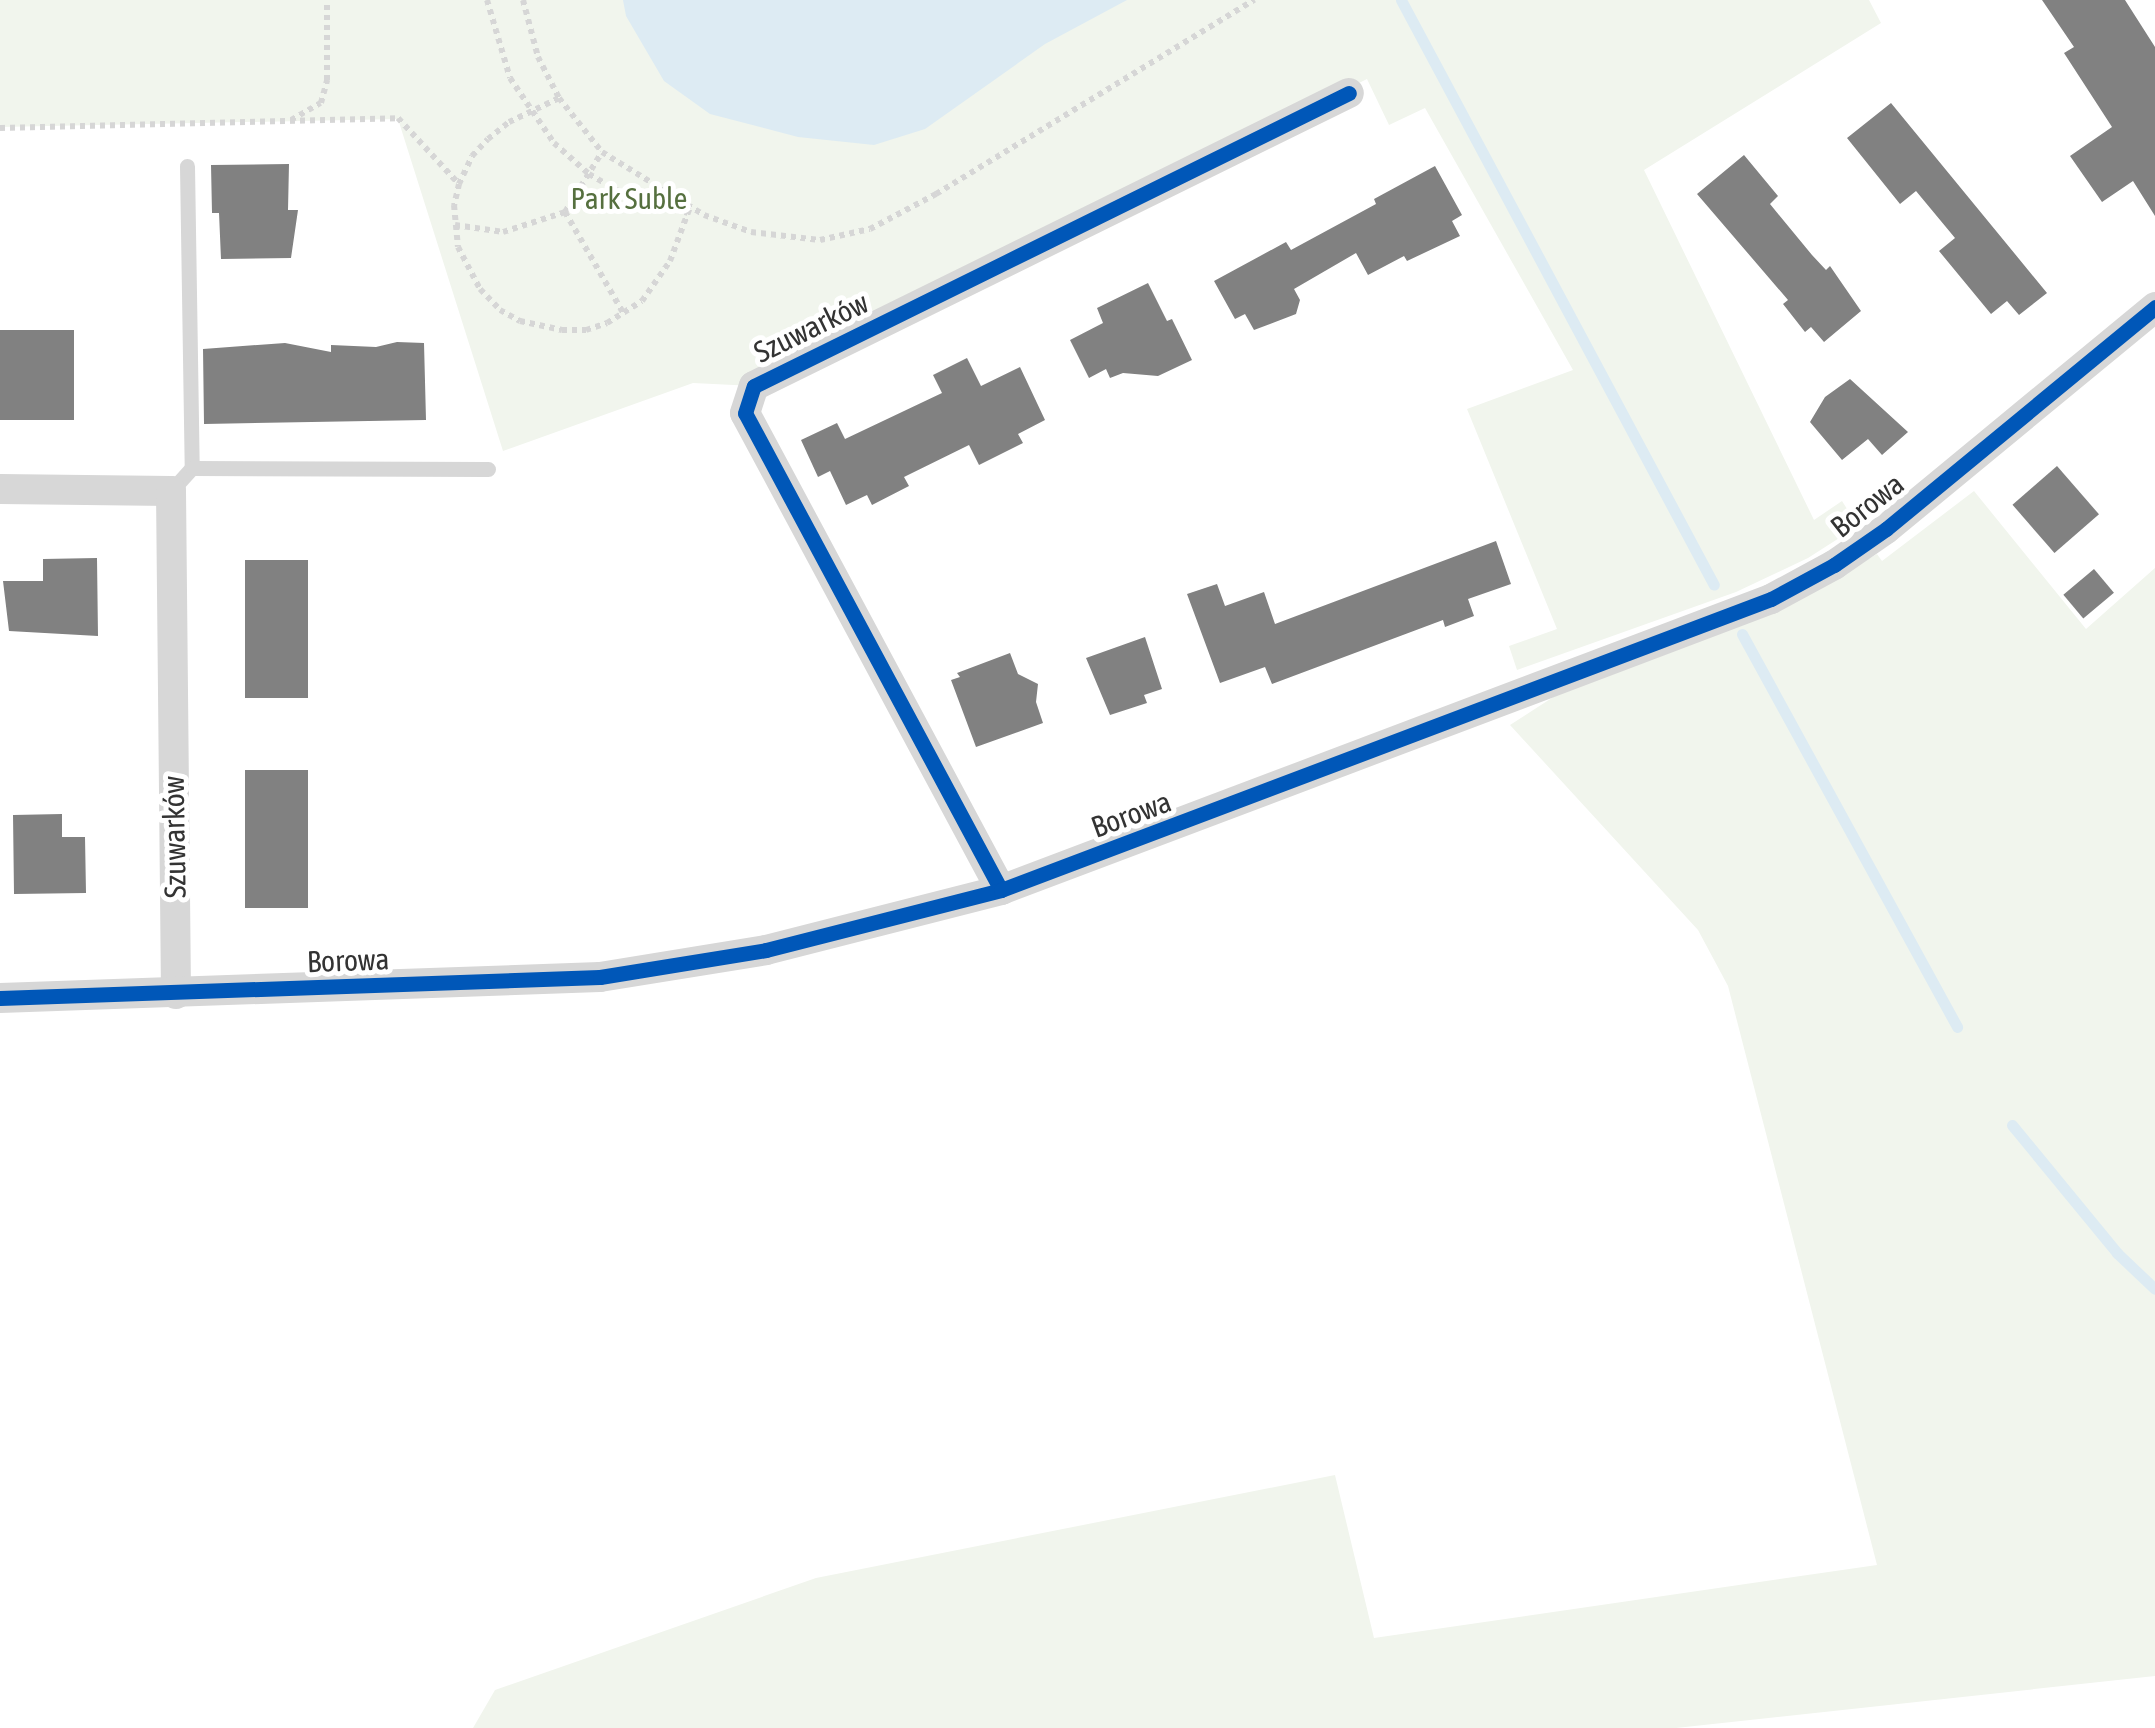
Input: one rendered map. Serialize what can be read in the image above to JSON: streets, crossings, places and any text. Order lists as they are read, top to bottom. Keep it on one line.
{"streets":{"street":["Szuwarków","Borowa"]},"crossings":[["Szuwarków","Borowa"]],"parks":["Park Suble"]}
